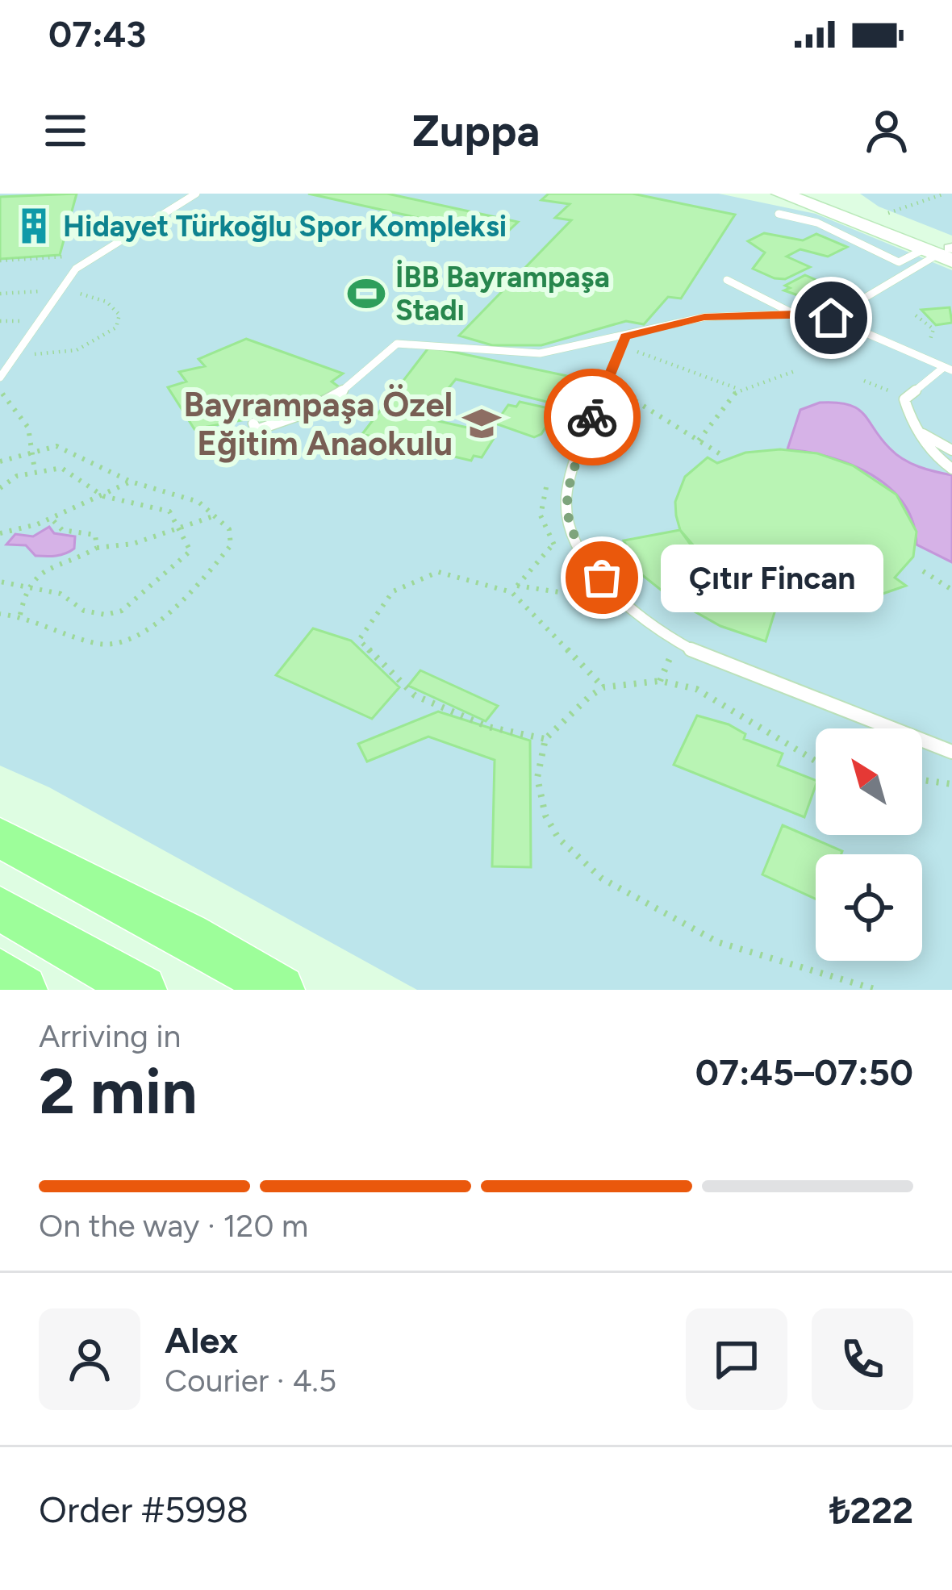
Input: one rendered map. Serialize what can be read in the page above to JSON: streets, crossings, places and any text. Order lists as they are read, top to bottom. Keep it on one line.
{"places":{"building":["Hidayet Türkoğlu Spor Kompleksi"],"sports":["İBB Bayrampaşa Stadı"],"school or university":["Bayrampaşa Özel Eğitim Anaokulu"],"other":["Çıtır Fincan"]},"north":"top left","page":{"status":"07:43","header":"Zuppa","bubble":"Çıtır Fincan","heading":["2 min","Arriving in","07:45–07:50"],"panel":["Alex","Courier · 4.5","Order #5998","₺222"],"bar":"On the way · 120 m"}}
